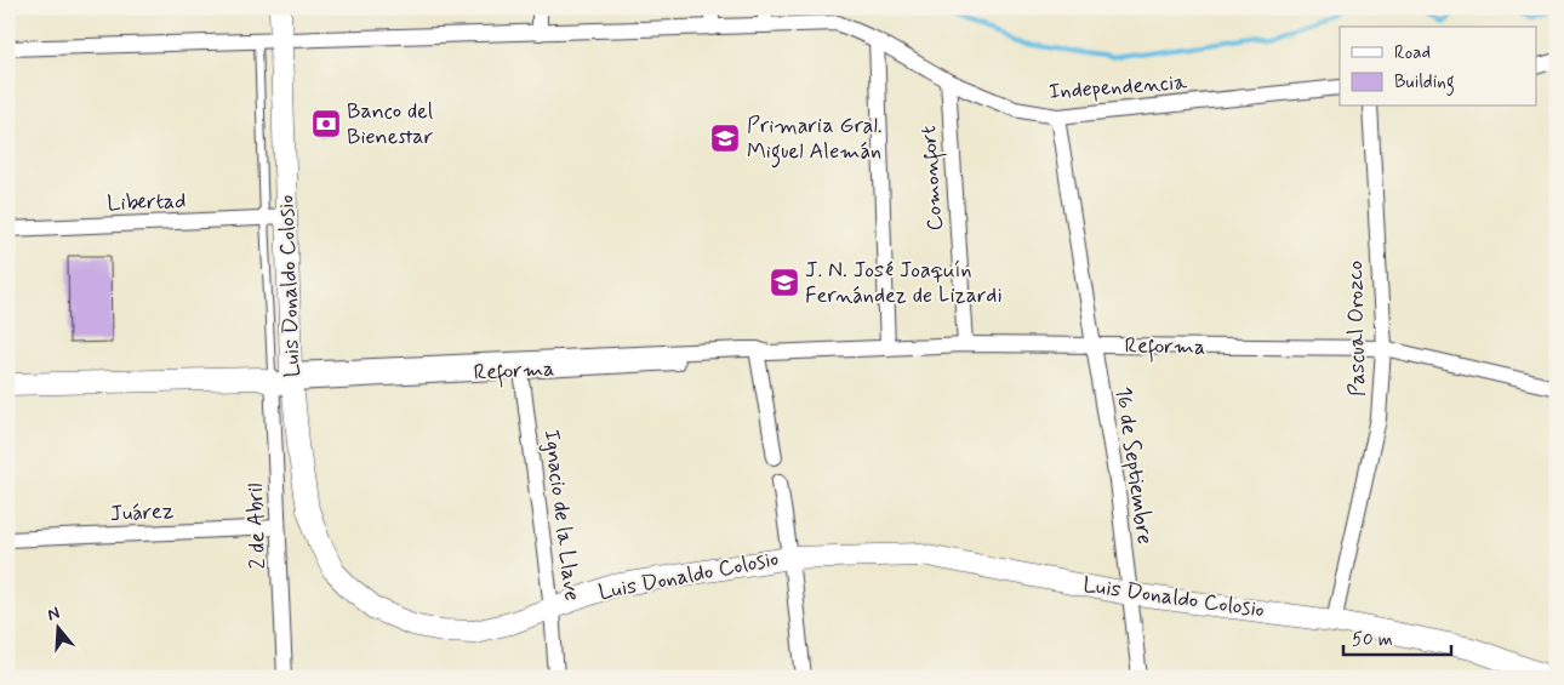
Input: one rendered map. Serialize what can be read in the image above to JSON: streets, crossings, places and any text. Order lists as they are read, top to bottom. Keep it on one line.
{"streets":{"main road":["Luis Donaldo Colosio","Reforma"],"street":["Independencia","Comonfort","Libertad","Pascual Orozco","16 de Septiembre","Juárez","Ignacio de la Llave","2 de Abril"]},"crossings":[["Independencia","Comonfort"],["Independencia","Luis Donaldo Colosio"],["Independencia","16 de Septiembre"],["Comonfort","Reforma"],["Libertad","Luis Donaldo Colosio"],["Luis Donaldo Colosio","Pascual Orozco"],["Luis Donaldo Colosio","Reforma"],["Luis Donaldo Colosio","16 de Septiembre"],["Luis Donaldo Colosio","Ignacio de la Llave"],["Luis Donaldo Colosio","2 de Abril"],["Pascual Orozco","Reforma"],["Reforma","16 de Septiembre"],["Reforma","Ignacio de la Llave"],["Reforma","2 de Abril"],["Juárez","2 de Abril"]],"places":{"bank":["Banco del Bienestar"],"school or university":["Primaria Gral. Miguel Alemán","J. N. José Joaquín Fernández de Lizardi"]},"legend":["Road","Building"],"scale_bar":"50 m","north":"top"}
